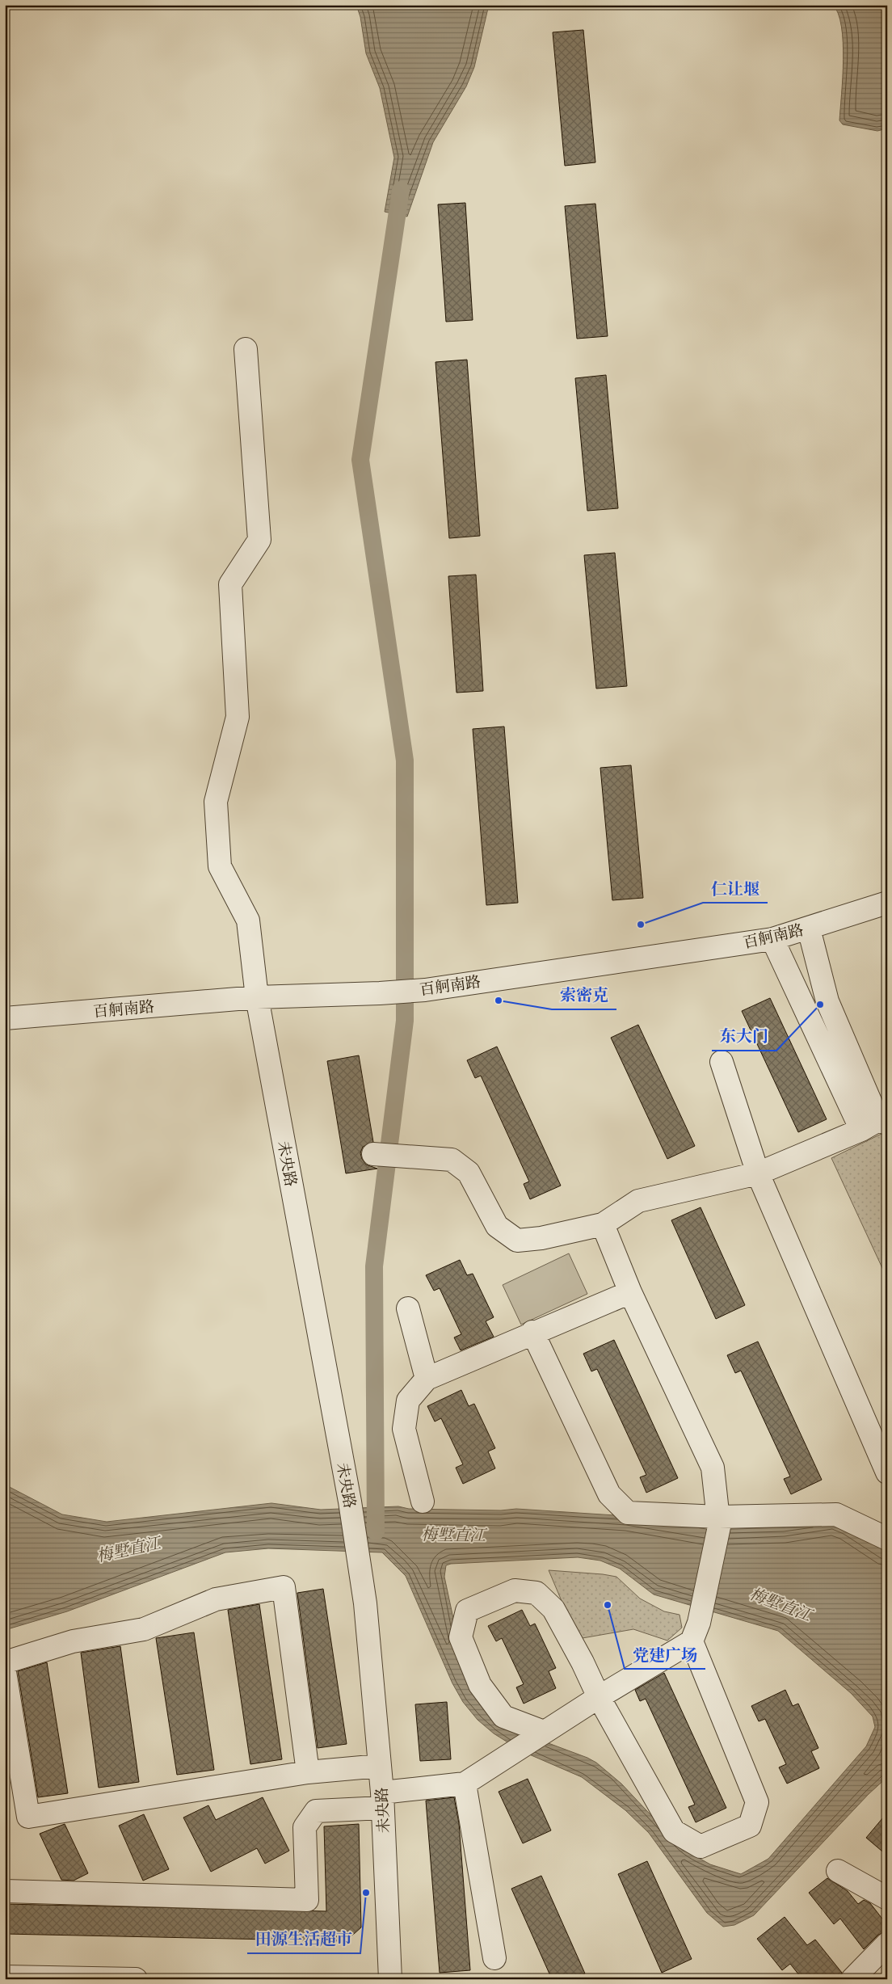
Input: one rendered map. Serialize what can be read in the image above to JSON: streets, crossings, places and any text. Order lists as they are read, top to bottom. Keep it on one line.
{"streets":{"street":["百舸南路","未央路"]},"crossings":[["百舸南路","未央路"]],"water":["梅墅直江"],"places":["仁让堰","索密克","东大门","党建广场","田源生活超市"]}
